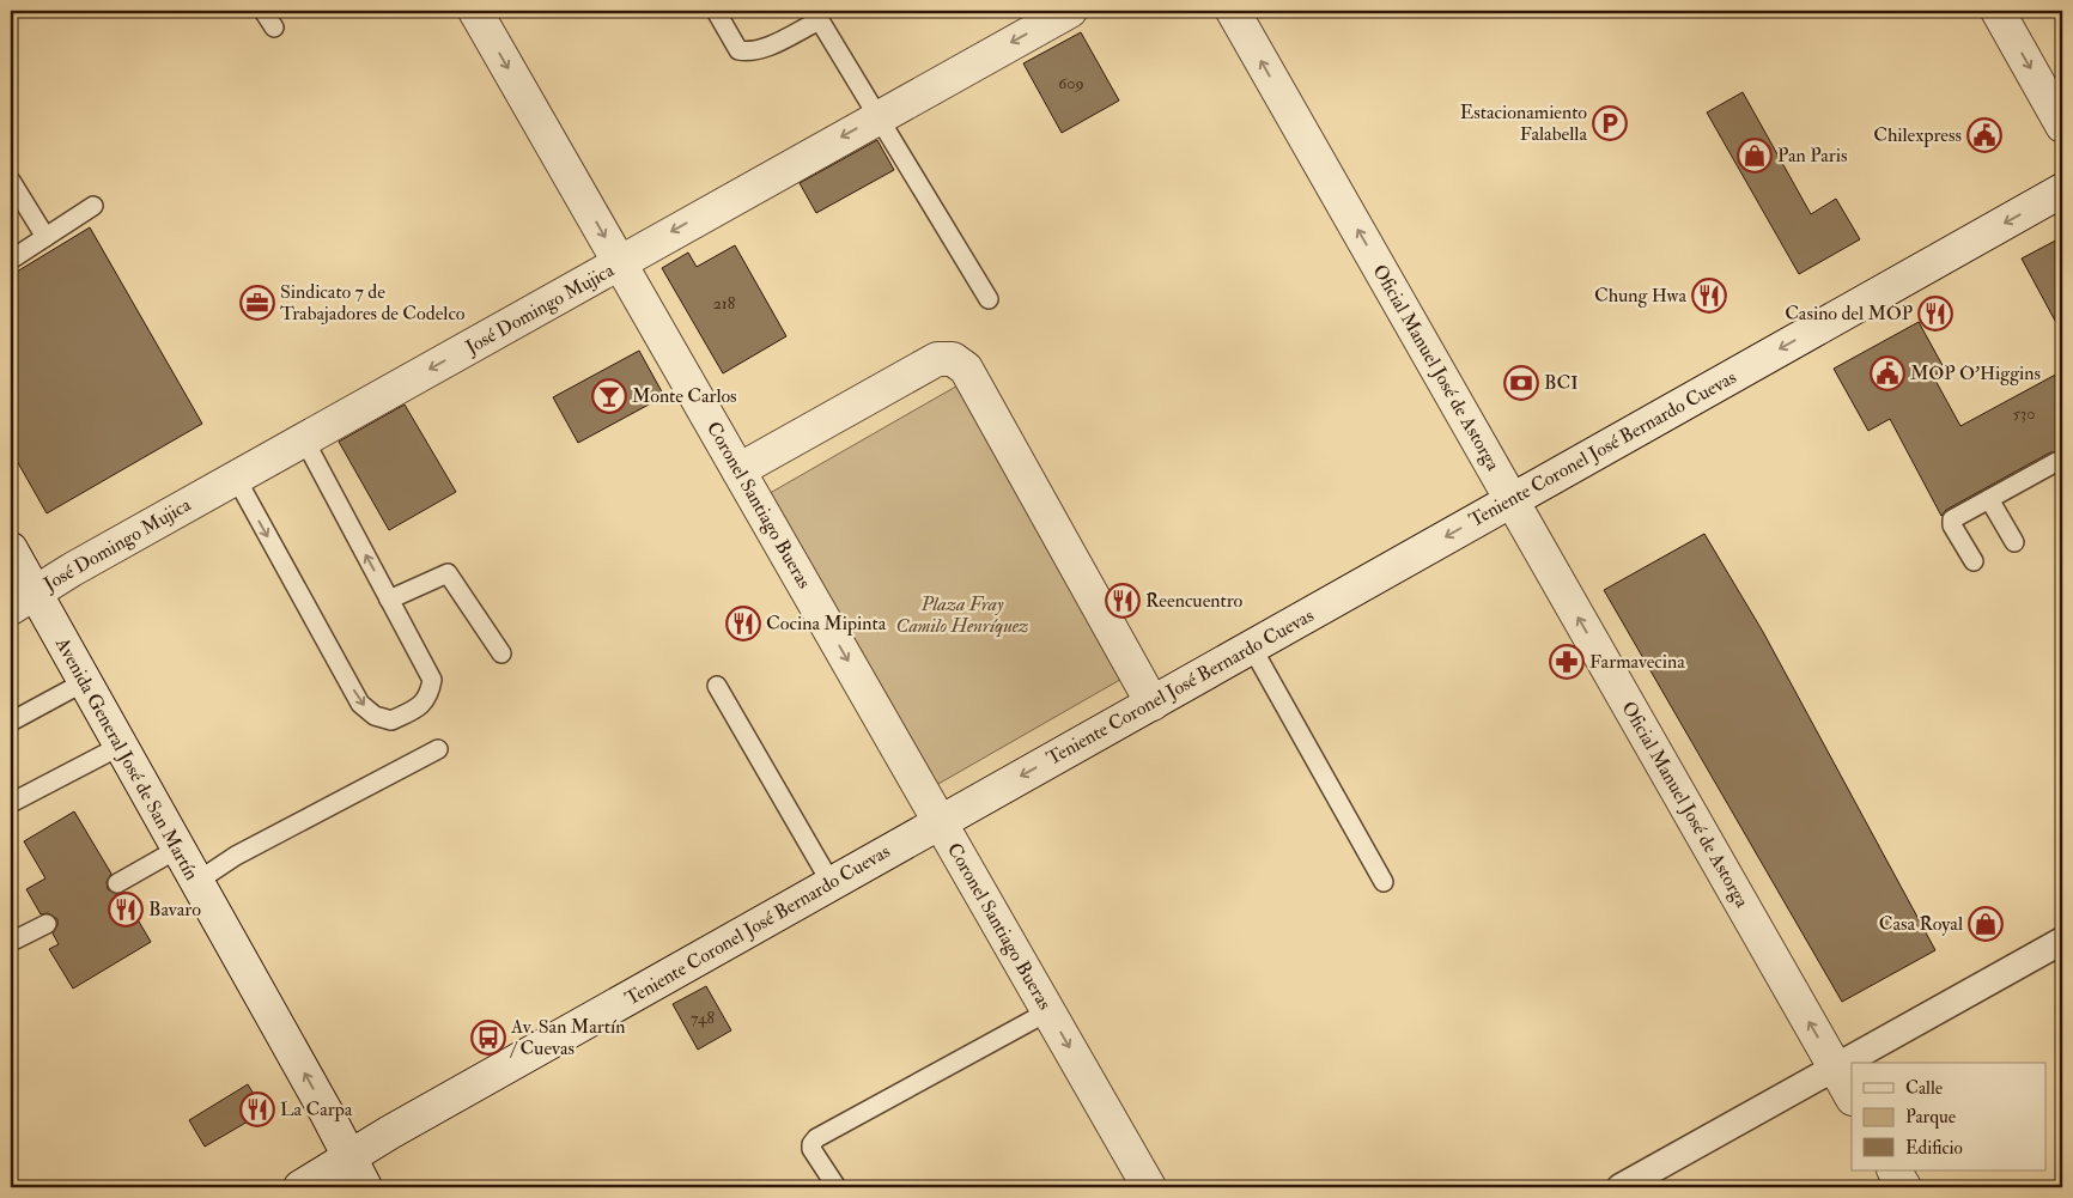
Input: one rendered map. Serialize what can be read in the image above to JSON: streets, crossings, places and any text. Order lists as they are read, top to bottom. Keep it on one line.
{"streets":{"street":["José Domingo Mujica","Oficial Manuel José de Astorga","Teniente Coronel José Bernardo Cuevas","Coronel Santiago Bueras","Avenida General José de San Martín"]},"crossings":[["José Domingo Mujica","Coronel Santiago Bueras"],["José Domingo Mujica","Avenida General José de San Martín"],["Oficial Manuel José de Astorga","Teniente Coronel José Bernardo Cuevas"],["Teniente Coronel José Bernardo Cuevas","Coronel Santiago Bueras"],["Teniente Coronel José Bernardo Cuevas","Avenida General José de San Martín"]],"one_way":["José Domingo Mujica","Oficial Manuel José de Astorga","Teniente Coronel José Bernardo Cuevas","Coronel Santiago Bueras","Avenida General José de San Martín"],"parks":["Plaza Fray Camilo Henríquez"],"places":{"parking":["Estacionamiento Falabella"],"public building":["Chilexpress","MOP O'Higgins"],"shop":["Pan Paris","Casa Royal"],"restaurant":["Chung Hwa","Casino del MOP","Reencuentro","Cocina Mipinta","Bavaro","La Carpa"],"office":["Sindicato 7 de Trabajadores de Codelco"],"bank":["BCI"],"bar":["Monte Carlos"],"pharmacy":["Farmavecina"],"bus stop":["Av. San Martín / Cuevas"]},"house_numbers":["609","218","530","748"],"legend":["Calle","Parque","Edificio"]}
